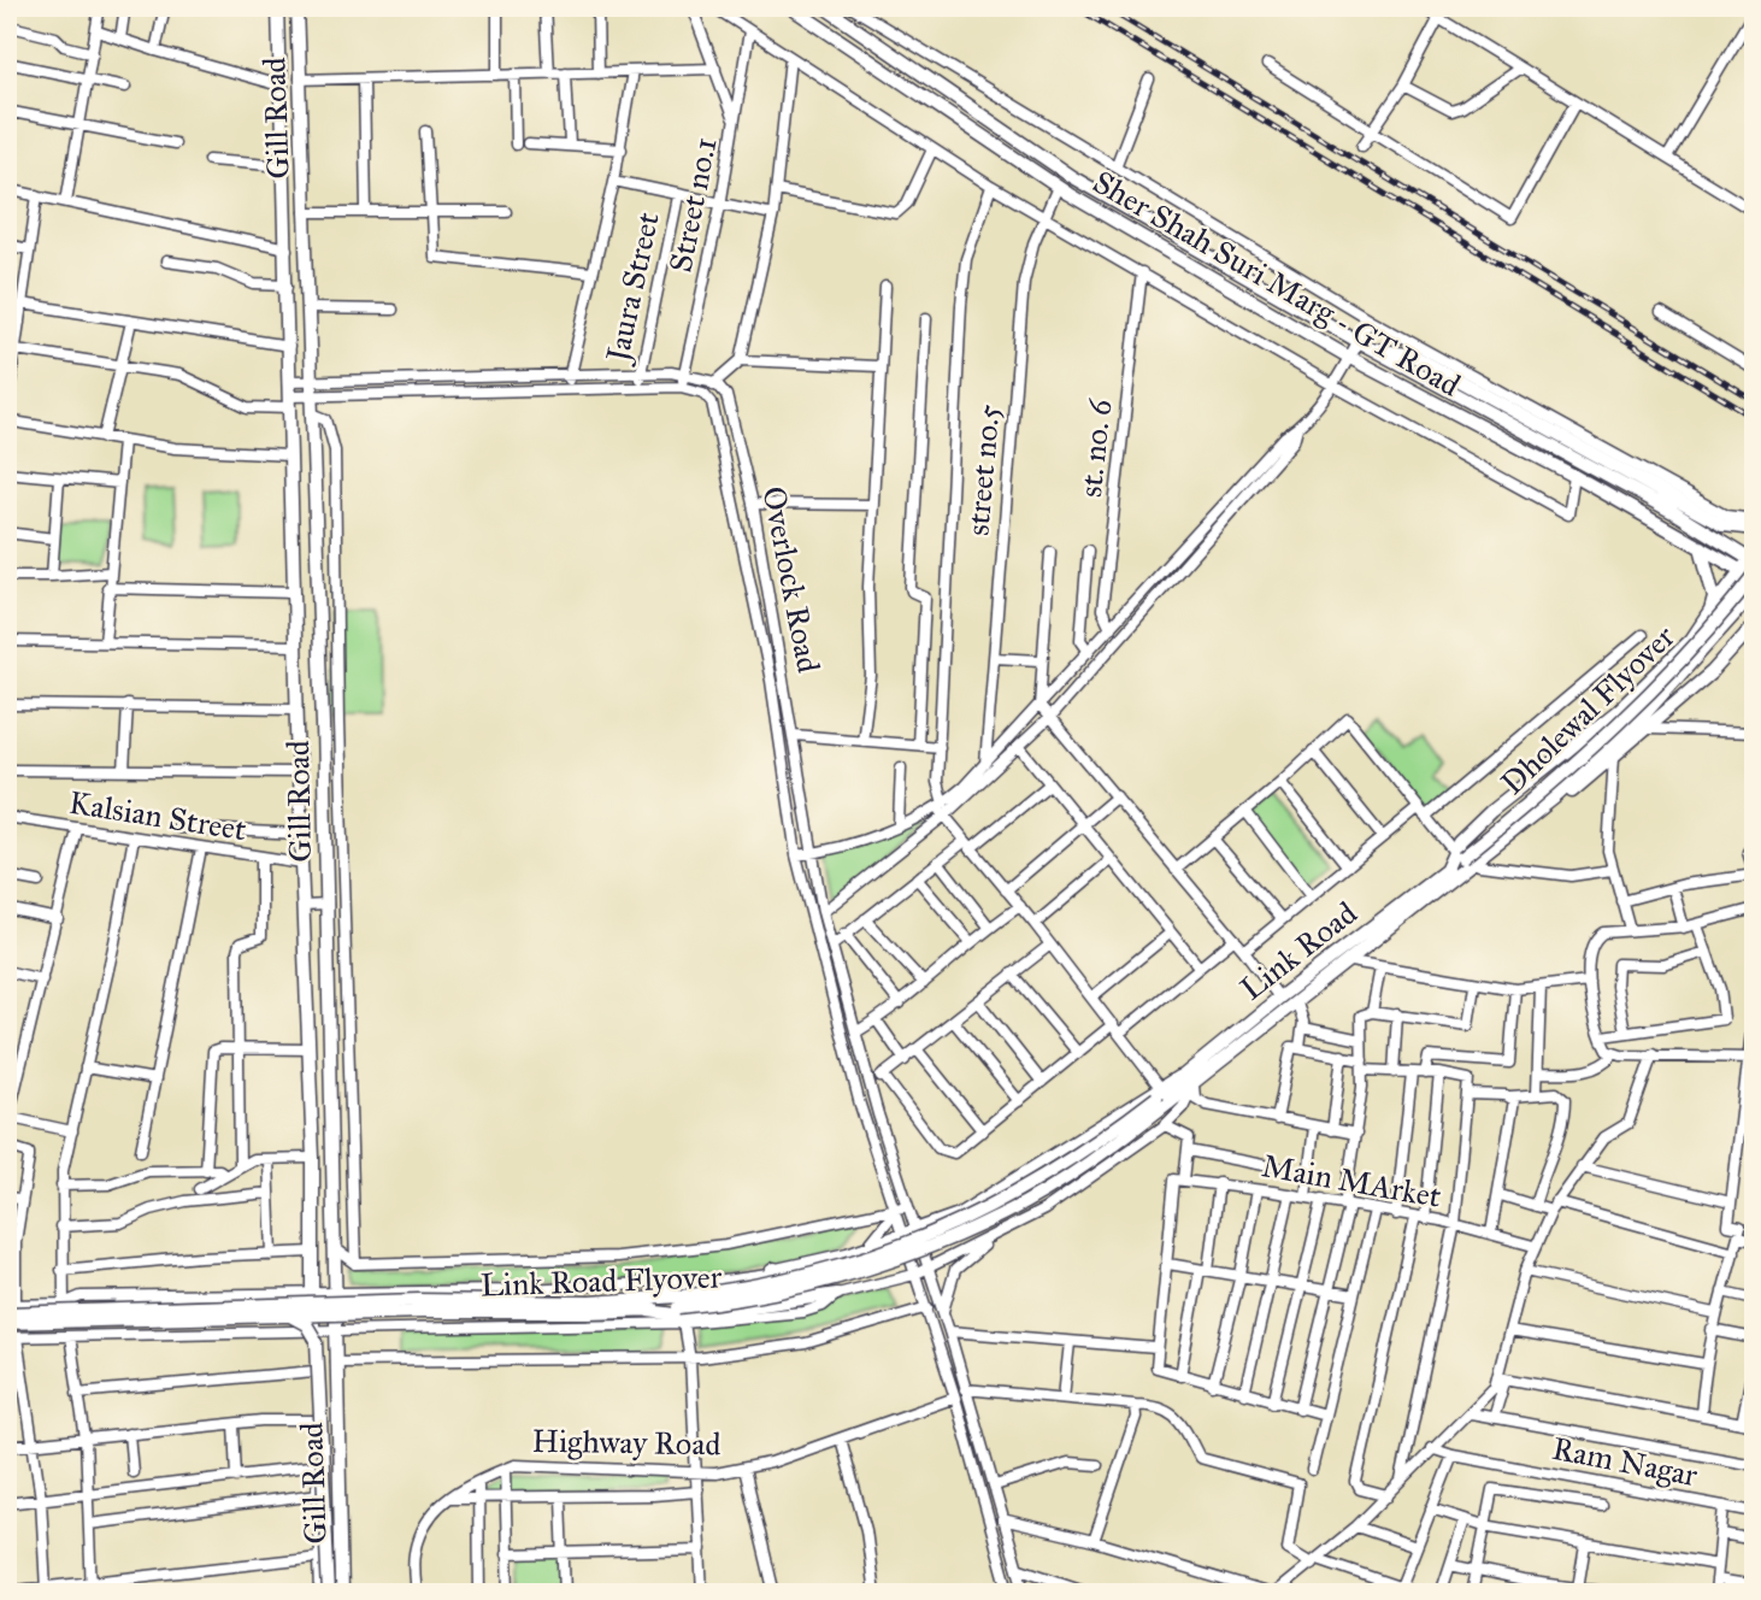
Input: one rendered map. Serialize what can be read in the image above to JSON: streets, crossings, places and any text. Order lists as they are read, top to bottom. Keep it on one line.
{"streets":{"main road":["Gill Road","Sher Shah Suri Marg - GT Road","Dholewal Flyover","Link Road","Link Road Flyover"],"street":["Street no.1","Jaura Street","st. no. 6","street no.5","Overlock Road","Kalsian Street","Main MArket","Highway Road","Ram Nagar"]},"crossings":[["Gill Road","Kalsian Street"],["Sher Shah Suri Marg - GT Road","street no.5"],["Sher Shah Suri Marg - GT Road","Dholewal Flyover"],["Overlock Road","Highway Road"],["Dholewal Flyover","Link Road"],["Link Road","Link Road Flyover"]]}
